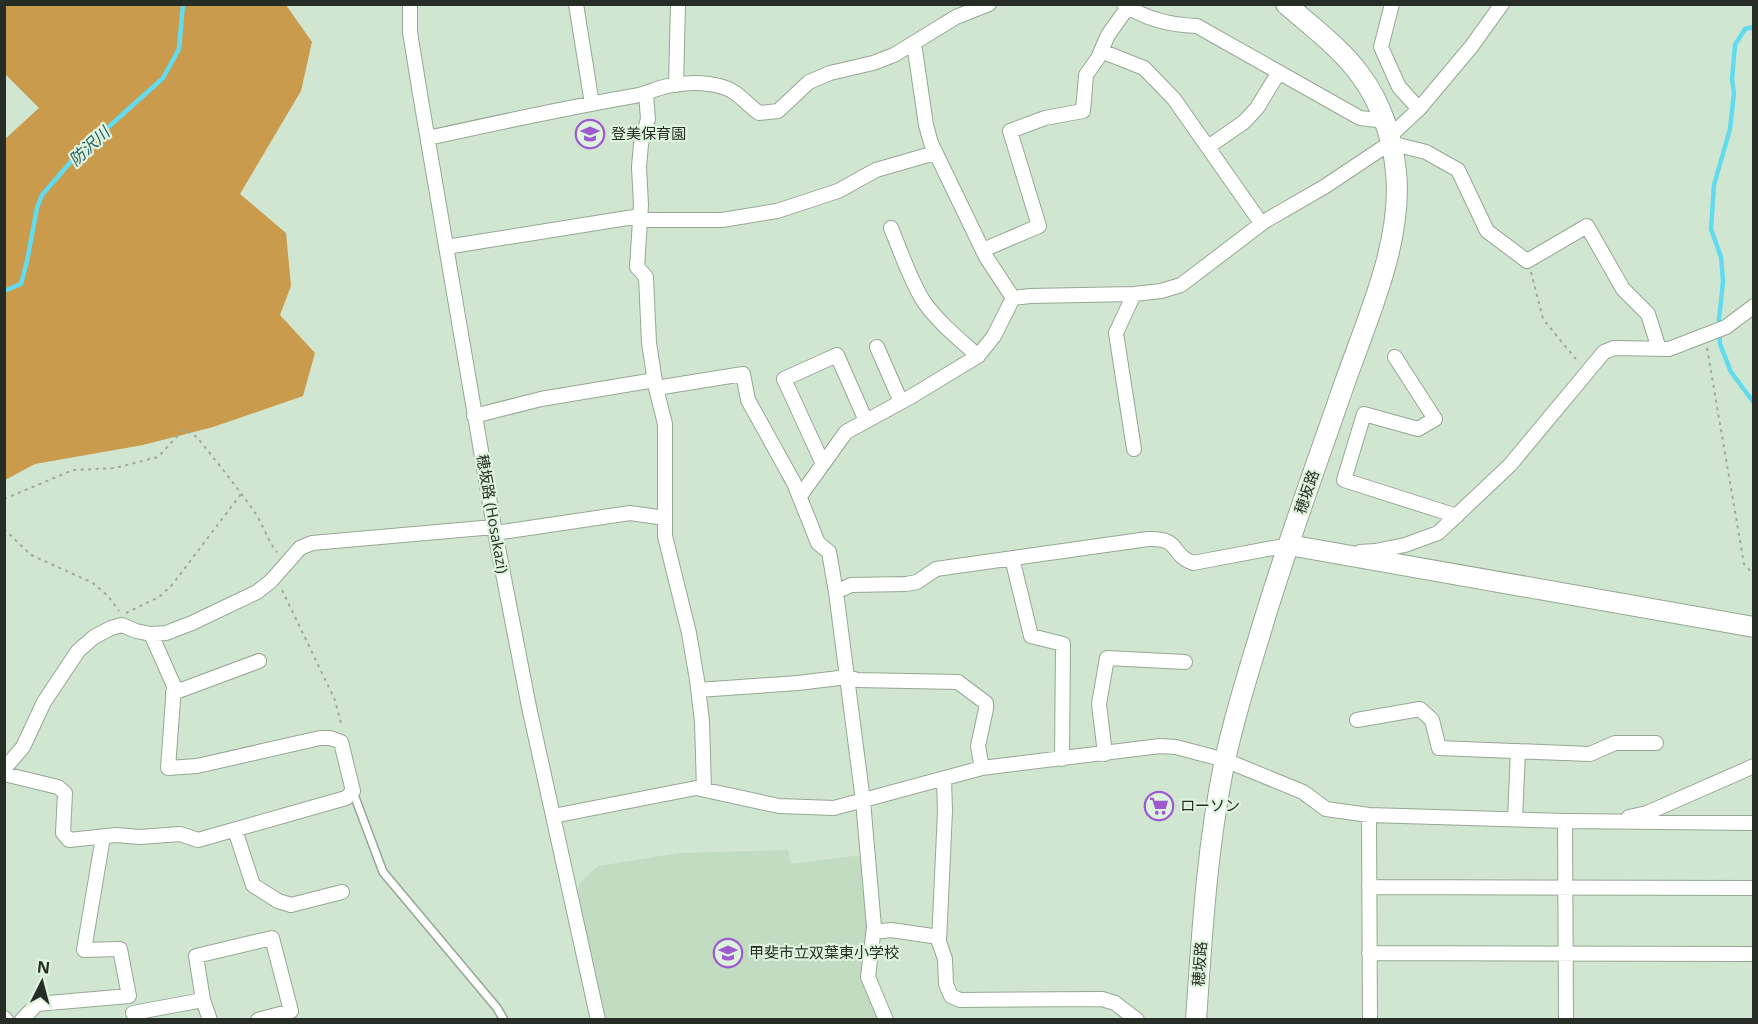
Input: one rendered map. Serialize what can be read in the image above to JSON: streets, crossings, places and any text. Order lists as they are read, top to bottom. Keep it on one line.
{"streets":{"main road":["穂坂路"],"street":["穂坂路 (Hosakazi)"]},"water":["防沢川"],"places":{"school or university":["登美保育園","甲斐市立双葉東小学校"],"supermarket":["ローソン"]},"north":"top"}
